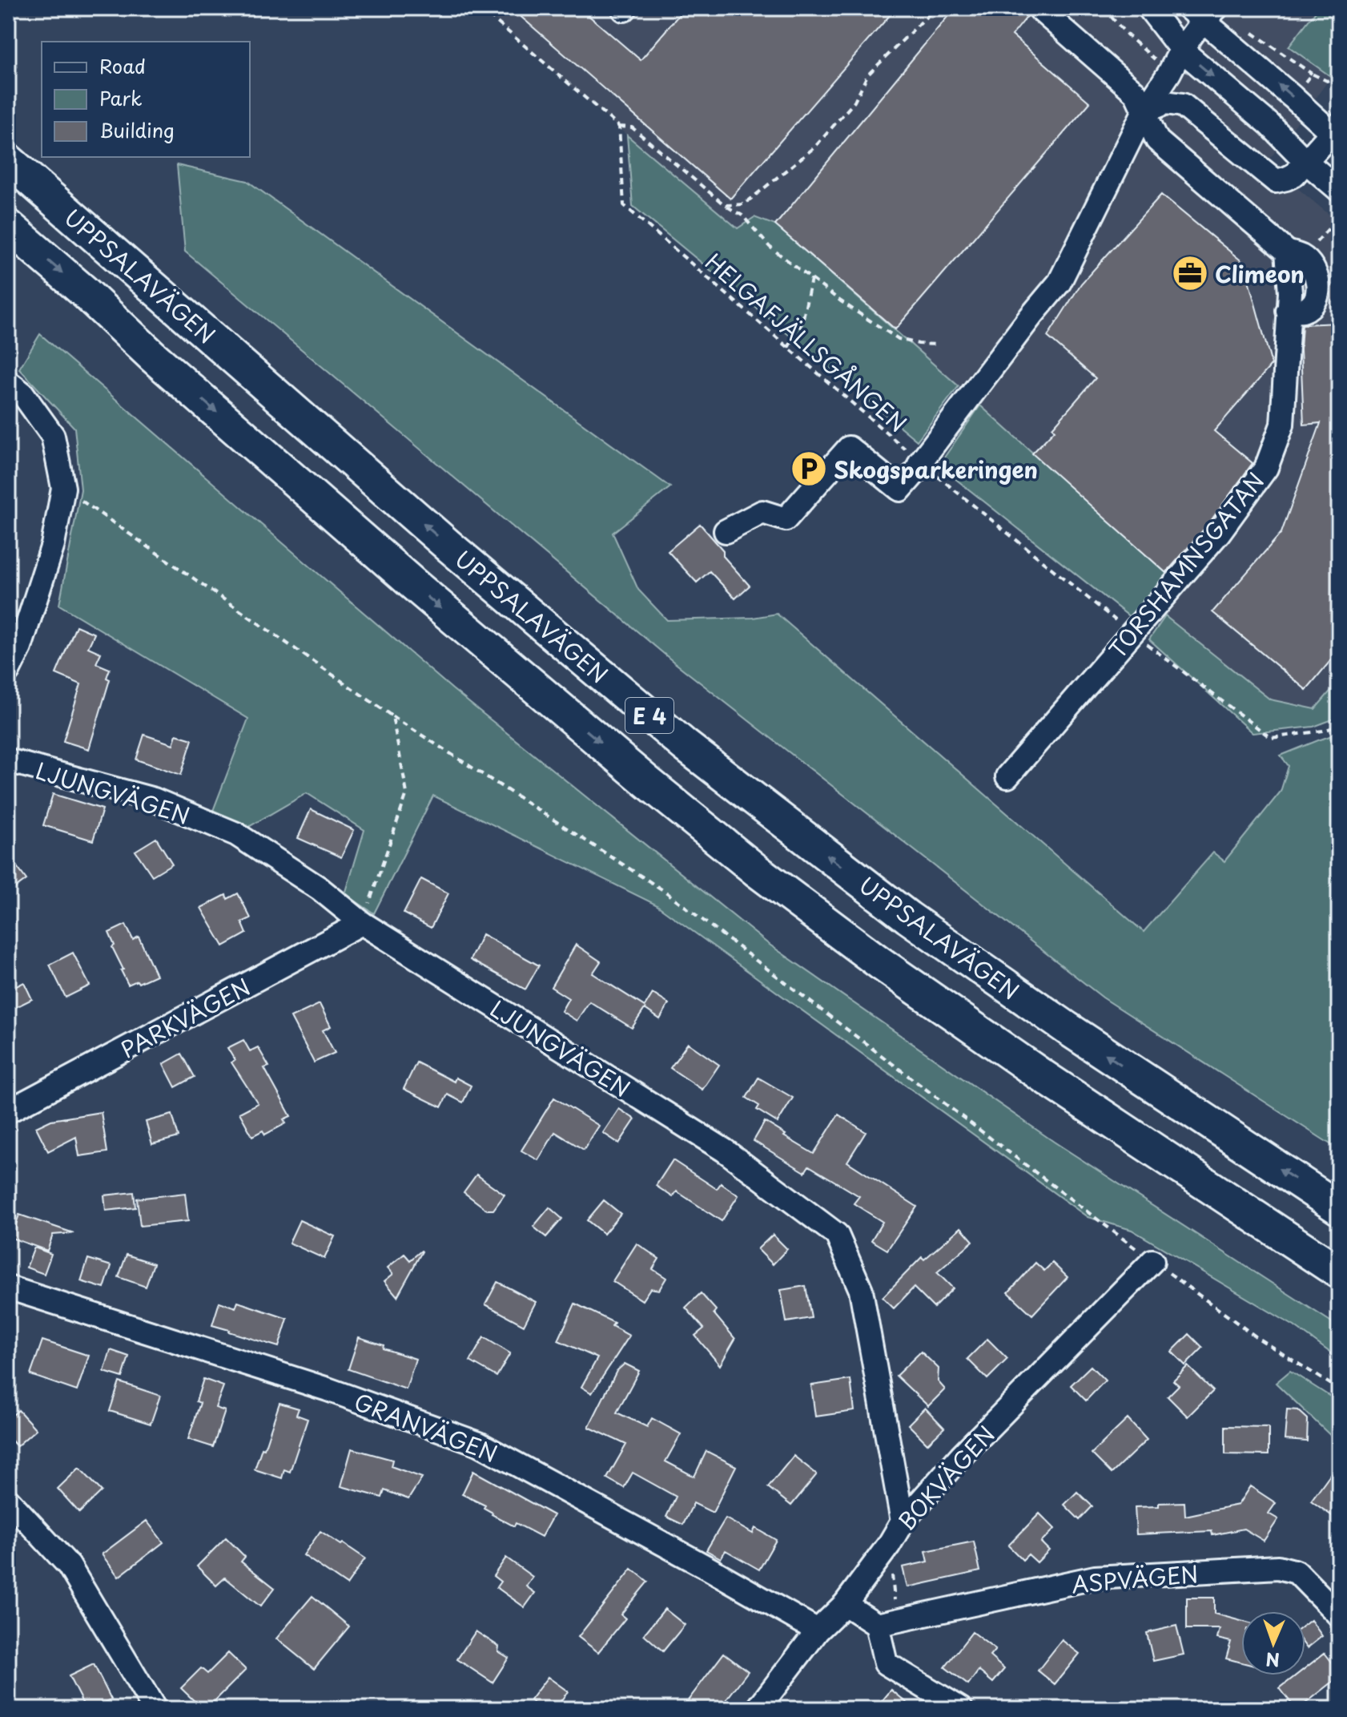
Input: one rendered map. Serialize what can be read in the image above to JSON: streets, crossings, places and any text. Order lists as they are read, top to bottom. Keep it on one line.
{"streets":{"highway":["UPPSALAVÄGEN","E 4"],"street":["TORSHAMNSGATAN","LJUNGVÄGEN","PARKVÄGEN","GRANVÄGEN","BOKVÄGEN","ASPVÄGEN"],"path":["HELGAFJÄLLSGÅNGEN"]},"crossings":[["HELGAFJÄLLSGÅNGEN","TORSHAMNSGATAN"],["LJUNGVÄGEN","PARKVÄGEN"],["LJUNGVÄGEN","BOKVÄGEN"],["GRANVÄGEN","BOKVÄGEN"]],"places":{"office":["Climeon"],"parking":["Skogsparkeringen"]},"legend":["Road","Park","Building"],"north":"bottom"}
